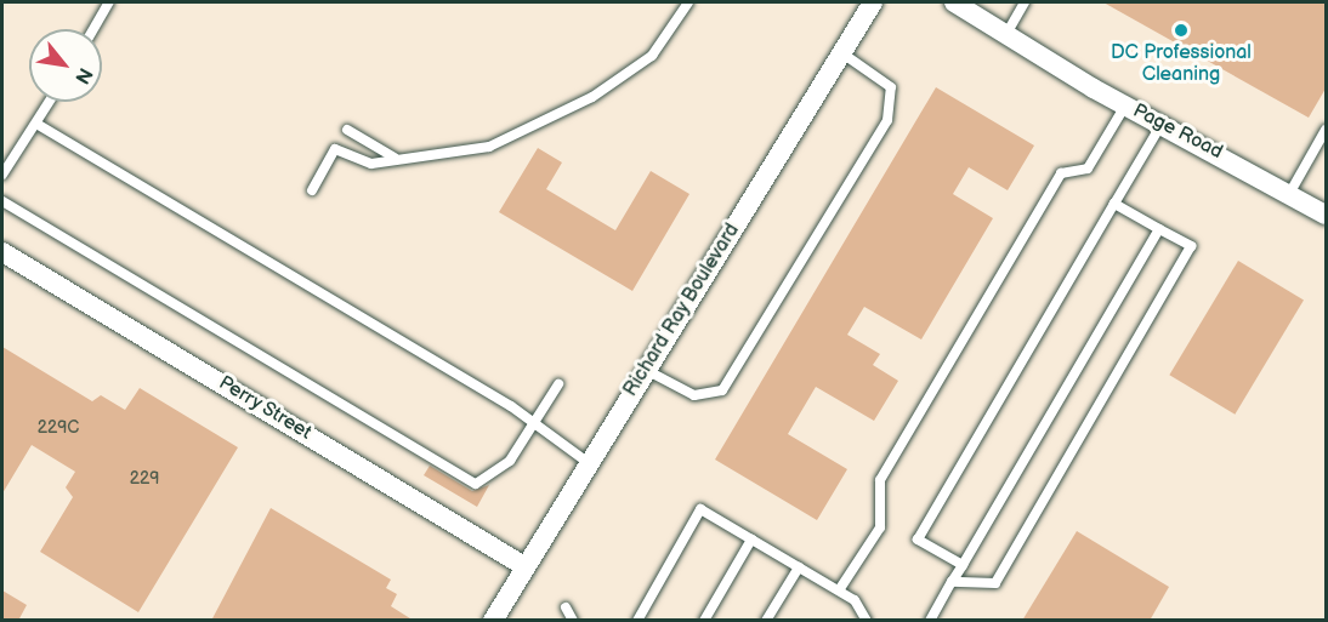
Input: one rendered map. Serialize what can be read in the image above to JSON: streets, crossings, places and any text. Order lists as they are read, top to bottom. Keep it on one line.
{"streets":{"street":["Page Road","Richard Ray Boulevard","Perry Street"]},"crossings":[["Richard Ray Boulevard","Perry Street"]],"places":["DC Professional Cleaning"],"house_numbers":["229C","229"],"north":"bottom right"}
